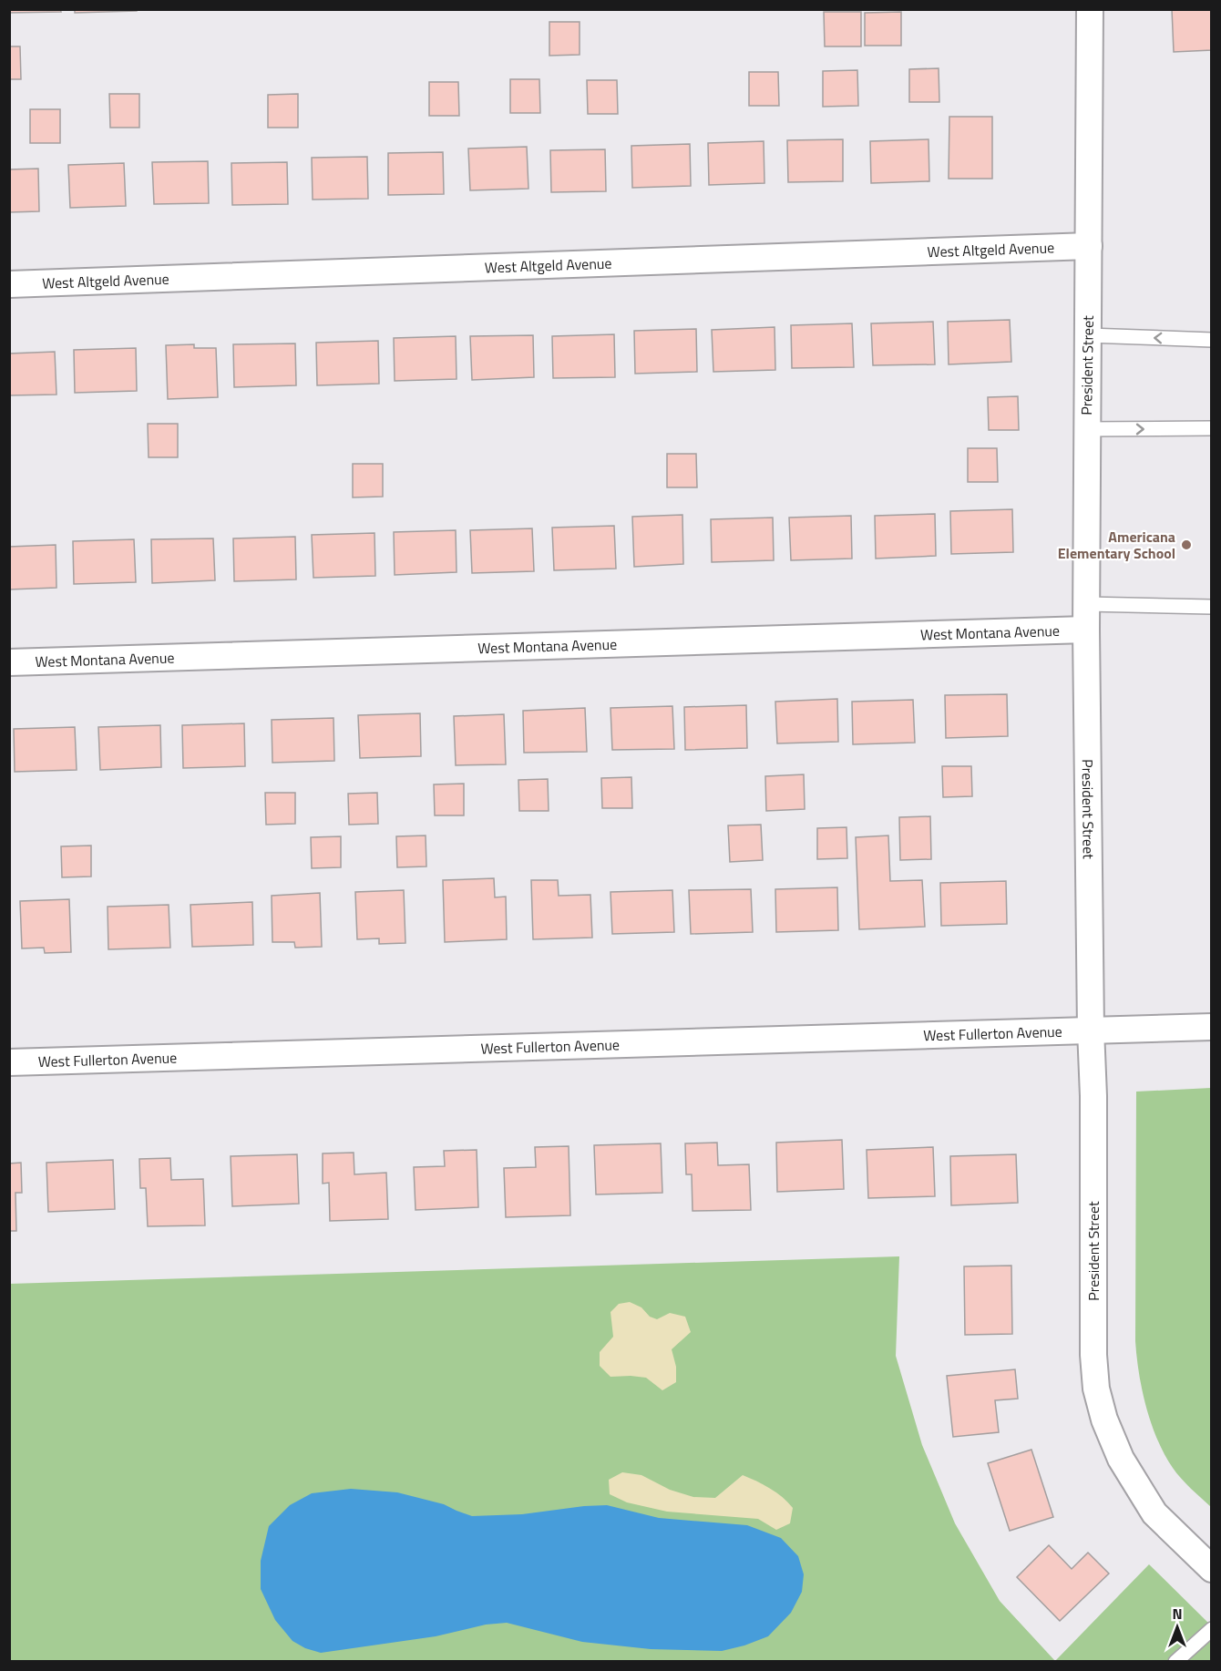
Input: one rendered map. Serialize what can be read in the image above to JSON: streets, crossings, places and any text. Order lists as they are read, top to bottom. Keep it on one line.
{"streets":{"street":["West Altgeld Avenue","President Street","West Montana Avenue","West Fullerton Avenue"]},"crossings":[["West Altgeld Avenue","President Street"],["President Street","West Montana Avenue"],["President Street","West Fullerton Avenue"]],"places":["Americana Elementary School"],"north":"top"}
